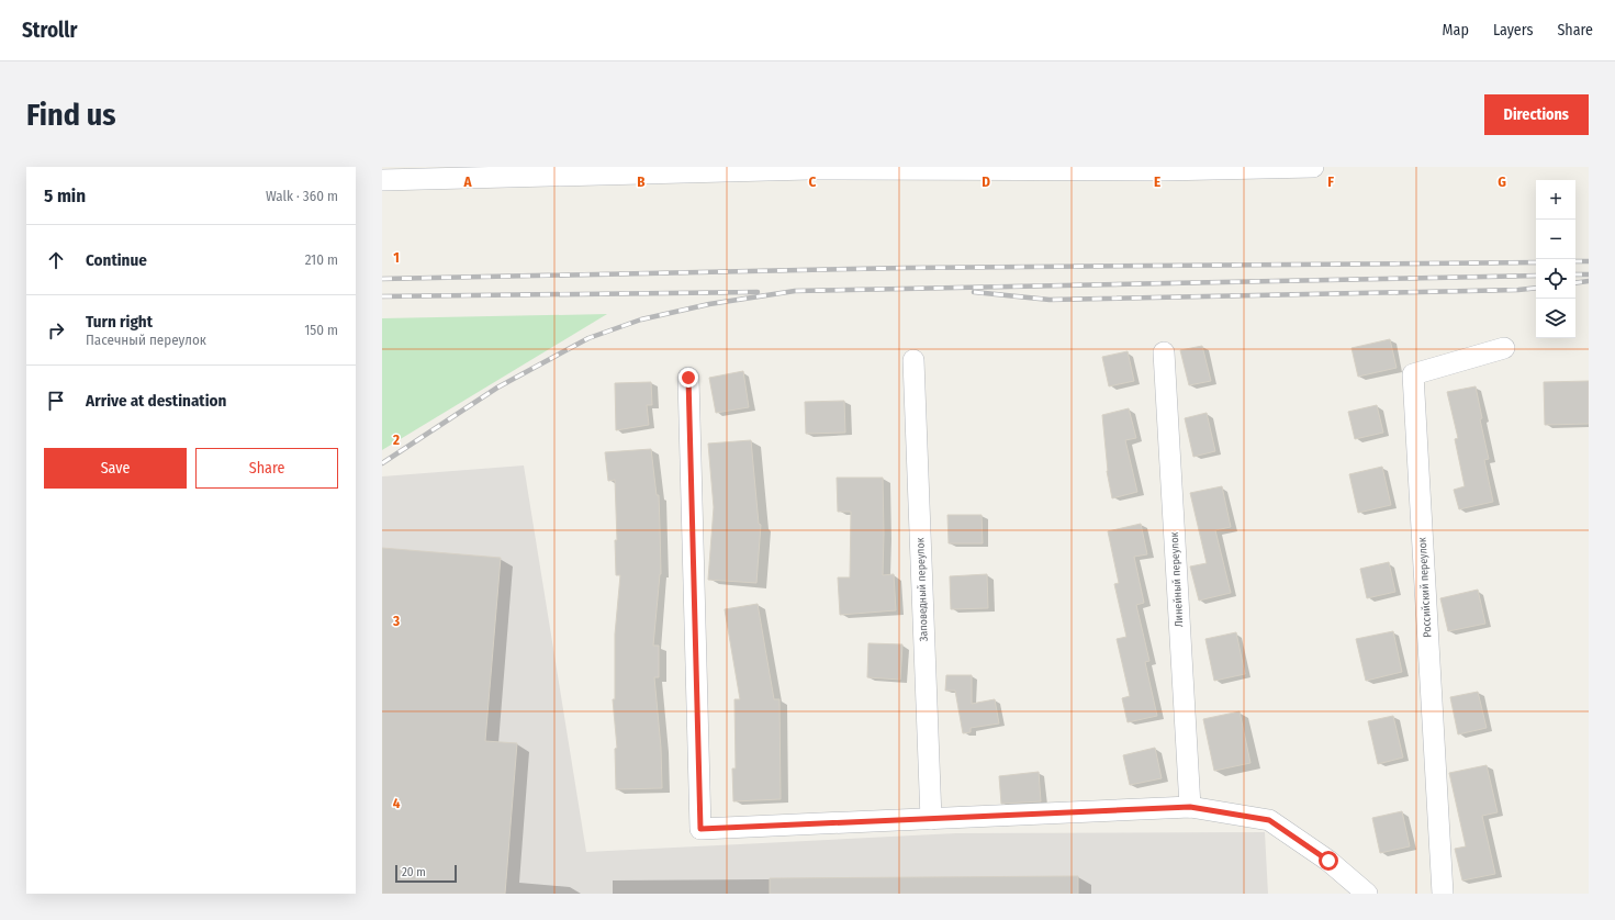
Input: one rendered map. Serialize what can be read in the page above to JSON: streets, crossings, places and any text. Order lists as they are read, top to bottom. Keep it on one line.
{"streets":{"street":["Линейный переулок","Российский переулок","Заповедный переулок"]},"scale_bar":"20 m","page":{"header":"Strollr","nav":["Map","Layers","Share"],"buttons":["Directions",["Save","Share"]],"title":"Find us","heading":["5 min","Walk · 360 m"],"map_buttons":["+","−"],"list":[["Continue","210 m"],["Turn right","Пасечный переулок","150 m"],"Arrive at destination"],"scale":"20 m"},"grid":{"columns":["A","B","C","D","E","F","G"],"rows":["1","2","3","4"]}}
